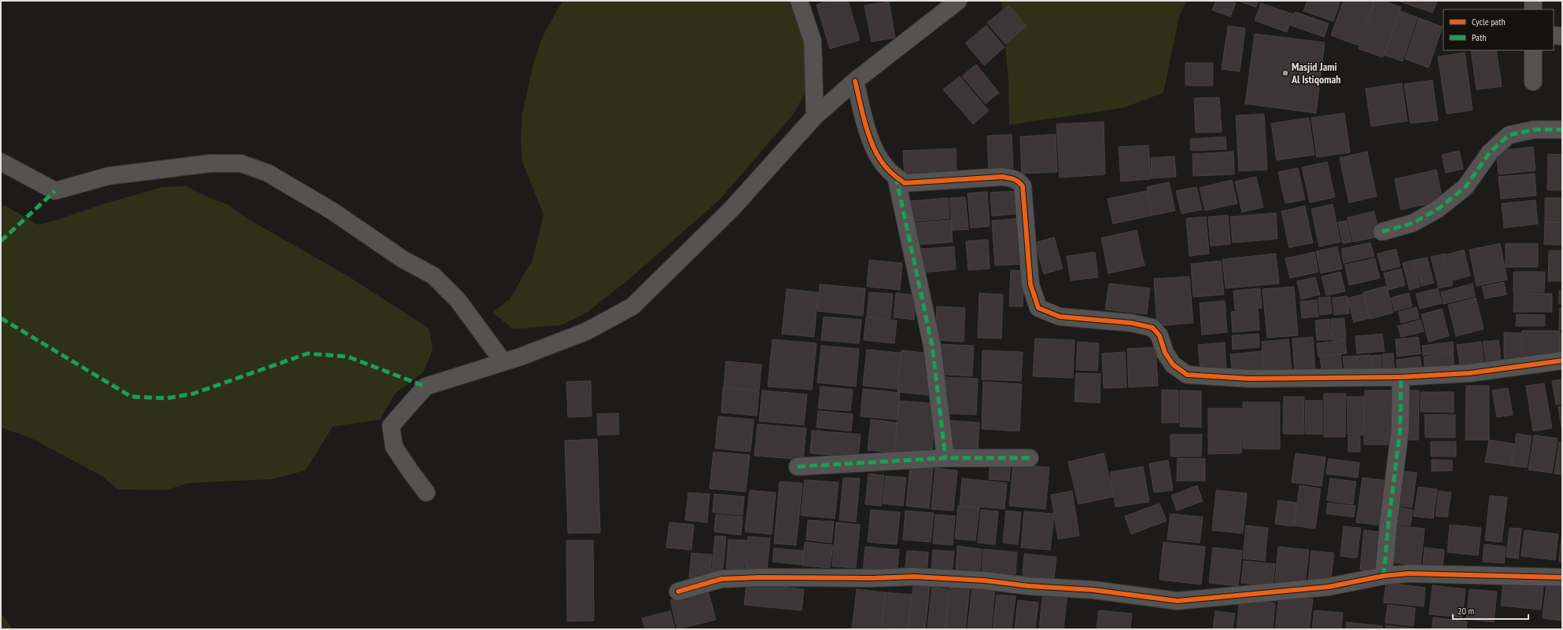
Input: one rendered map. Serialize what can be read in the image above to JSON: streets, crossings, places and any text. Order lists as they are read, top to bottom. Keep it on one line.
{"places":["Masjid Jami Al Istiqomah"],"legend":["Cycle path","Path"],"scale_bar":"20 m"}
